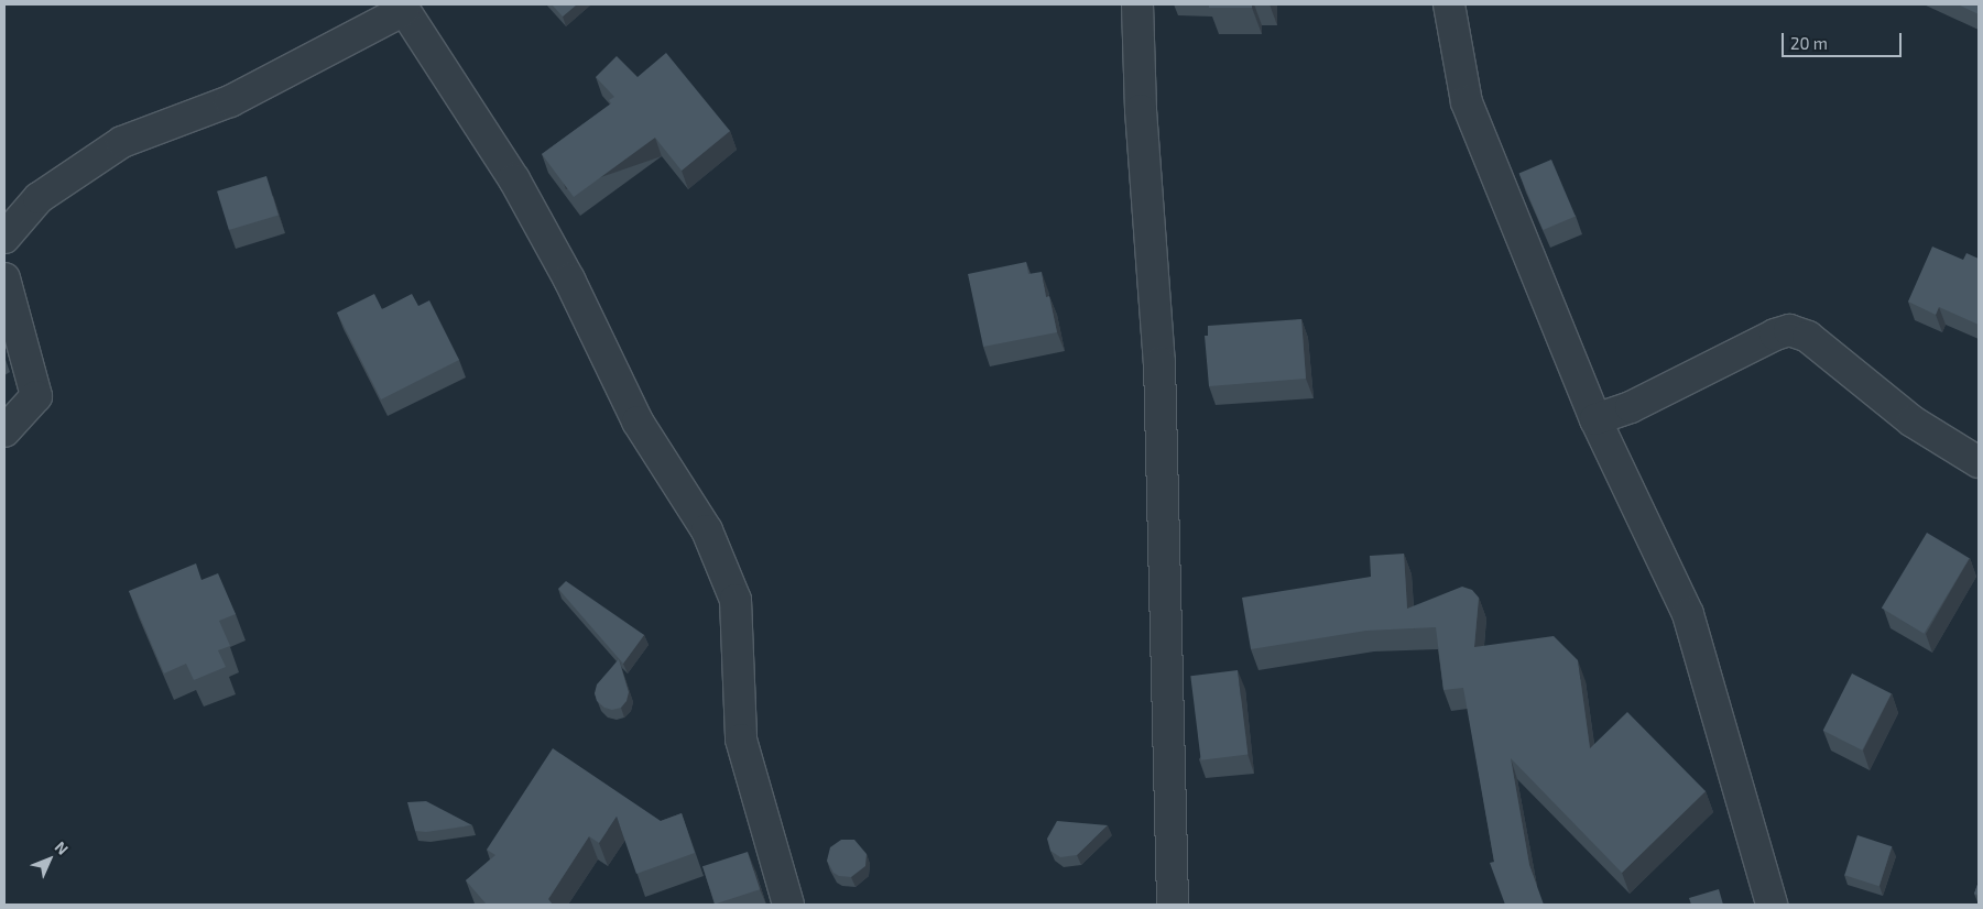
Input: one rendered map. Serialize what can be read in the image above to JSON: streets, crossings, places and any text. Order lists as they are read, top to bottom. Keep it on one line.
{"scale_bar":"20 m","north":"top right"}
